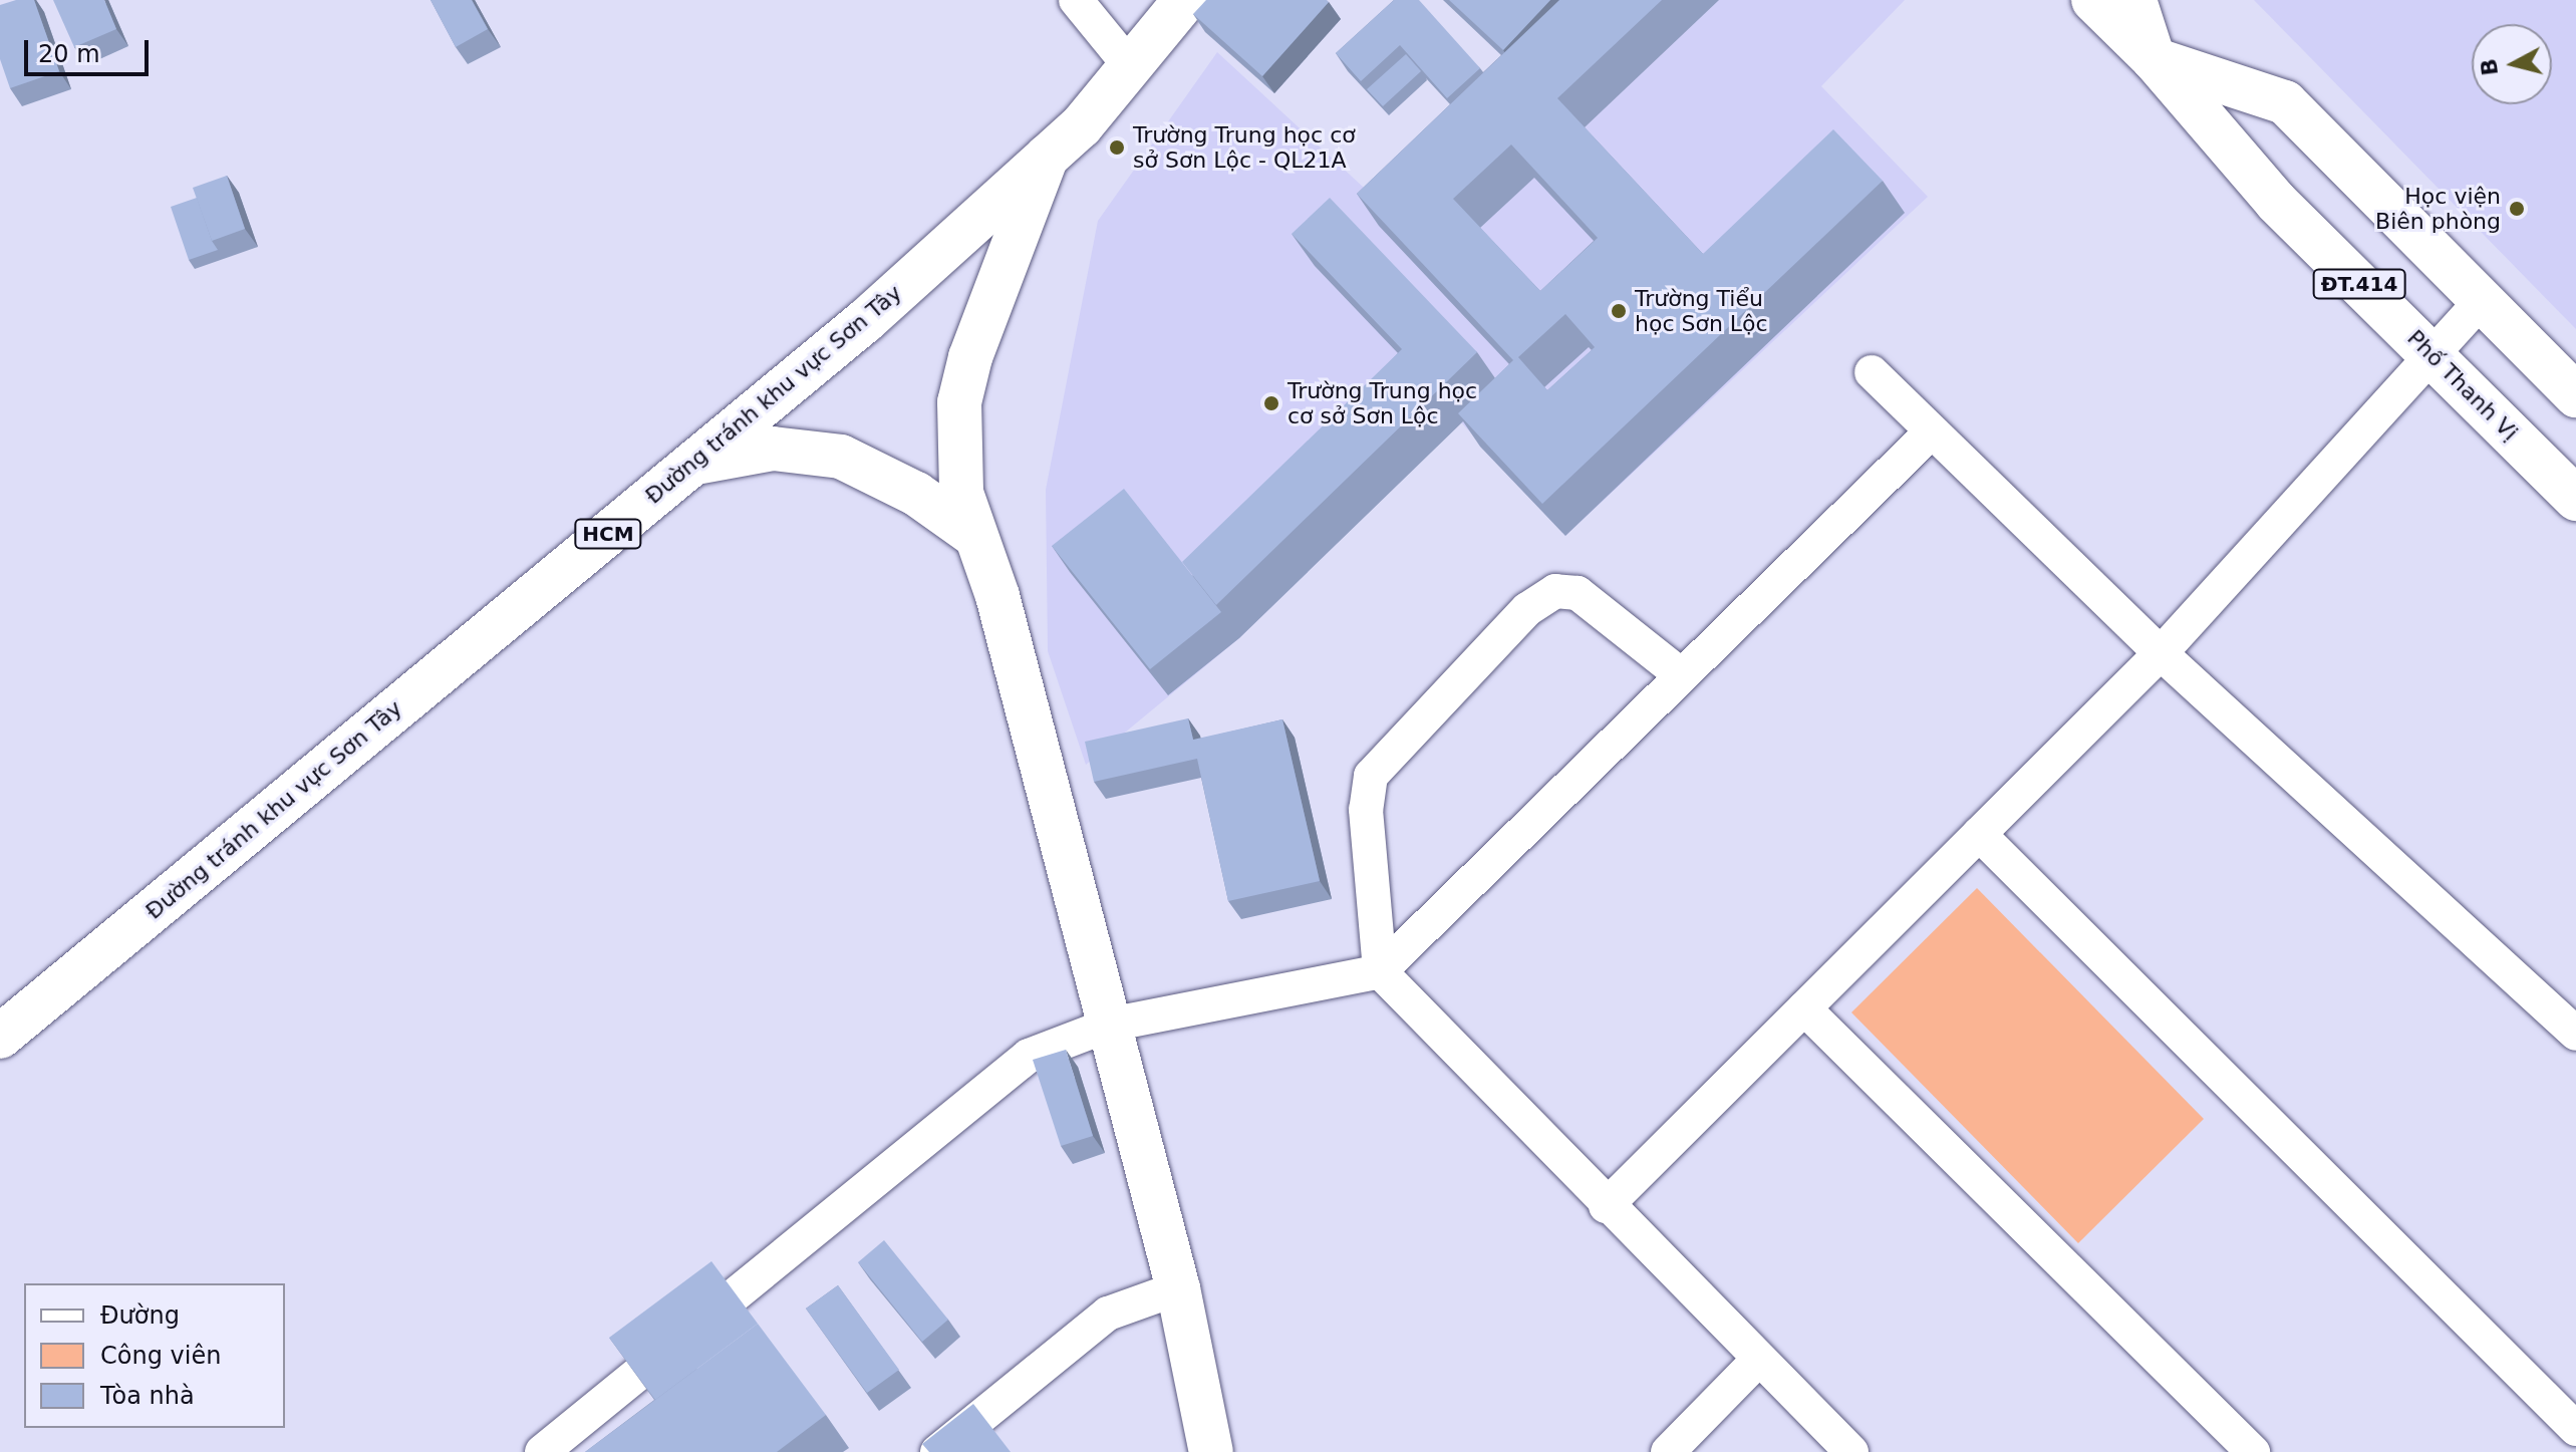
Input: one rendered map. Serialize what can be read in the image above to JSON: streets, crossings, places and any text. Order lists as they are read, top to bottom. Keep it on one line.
{"streets":{"main road":["ĐT.414","Phố Thanh Vị","Đường tránh khu vực Sơn Tây","HCM"]},"places":["Trường Trung học cơ sở Sơn Lộc - QL21A","Học viện Biên phòng","Trường Tiểu học Sơn Lộc","Trường Trung học cơ sở Sơn Lộc"],"legend":["Đường","Công viên","Tòa nhà"],"scale_bar":"20 m","north":"left"}
